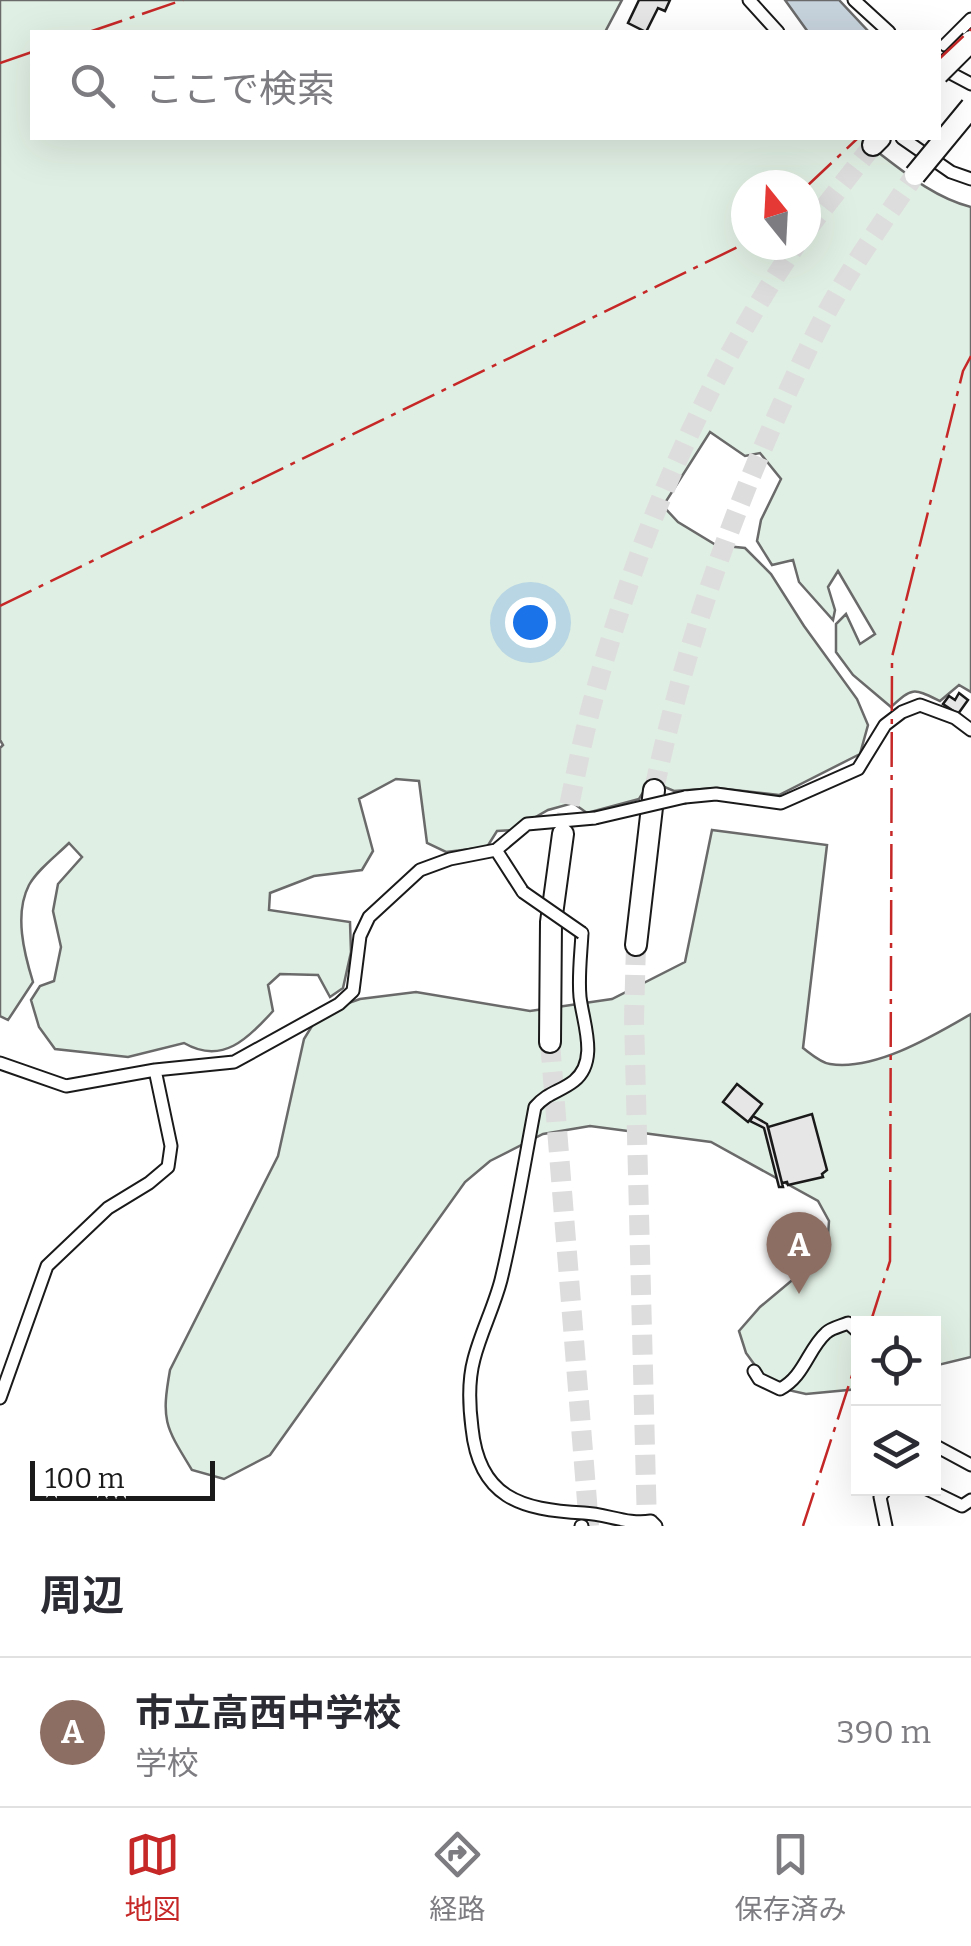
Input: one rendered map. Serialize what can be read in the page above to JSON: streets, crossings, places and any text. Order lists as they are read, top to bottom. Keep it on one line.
{"scale_bar":"100 m","north":"top","page":{"search":"ここで検索","pins":"A","scale":"100 m","heading":"周辺","list":[{"mark":"A","name":"市立高西中学校","note":"学校","value":"390 m"}],"nav":["地図","経路","保存済み"]}}
